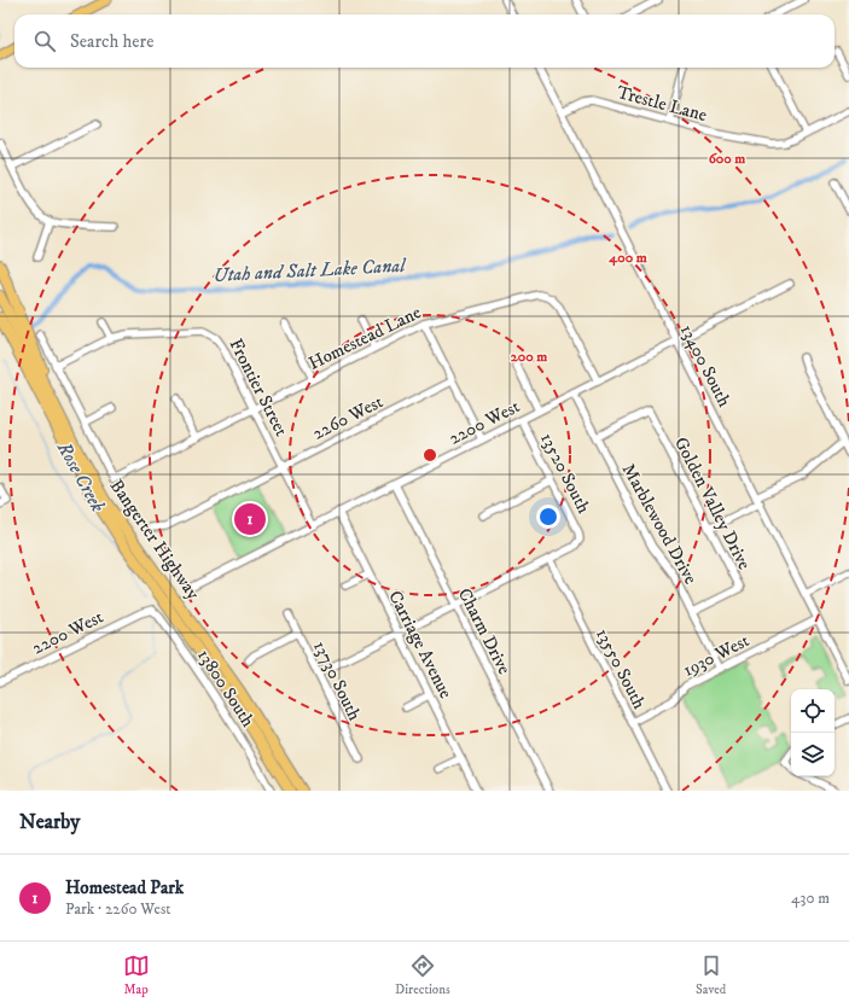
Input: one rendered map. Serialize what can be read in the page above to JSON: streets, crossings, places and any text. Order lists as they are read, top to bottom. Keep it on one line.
{"streets":{"highway":["Bangerter Highway"],"street":["Trestle Lane","Homestead Lane","13400 South","Frontier Street","2260 West","2200 West","13520 South","Golden Valley Drive","Marblewood Drive","Charm Drive","Carriage Avenue","1930 West","13550 South","13730 South","13800 South"]},"crossings":[["Trestle Lane","13400 South"],["Homestead Lane","Frontier Street"],["Homestead Lane","2200 West"],["13400 South","2200 West"],["13400 South","1930 West"],["Frontier Street","2260 West"],["Frontier Street","2200 West"],["2200 West","13520 South"],["2200 West","Marblewood Drive"],["2200 West","Charm Drive"],["2200 West","Carriage Avenue"],["2200 West","13800 South"],["13520 South","13550 South"],["Golden Valley Drive","Marblewood Drive"],["Marblewood Drive","1930 West"],["1930 West","13550 South"]],"water":["Utah and Salt Lake Canal","Rose Creek"],"page":{"search":"Search here","pins":"1","heading":"Nearby","list":[{"mark":"1","name":"Homestead Park","note":"Park · 2260 West","value":"430 m"}],"nav":["Map","Directions","Saved"]},"rings":["600 m","400 m","200 m"]}
